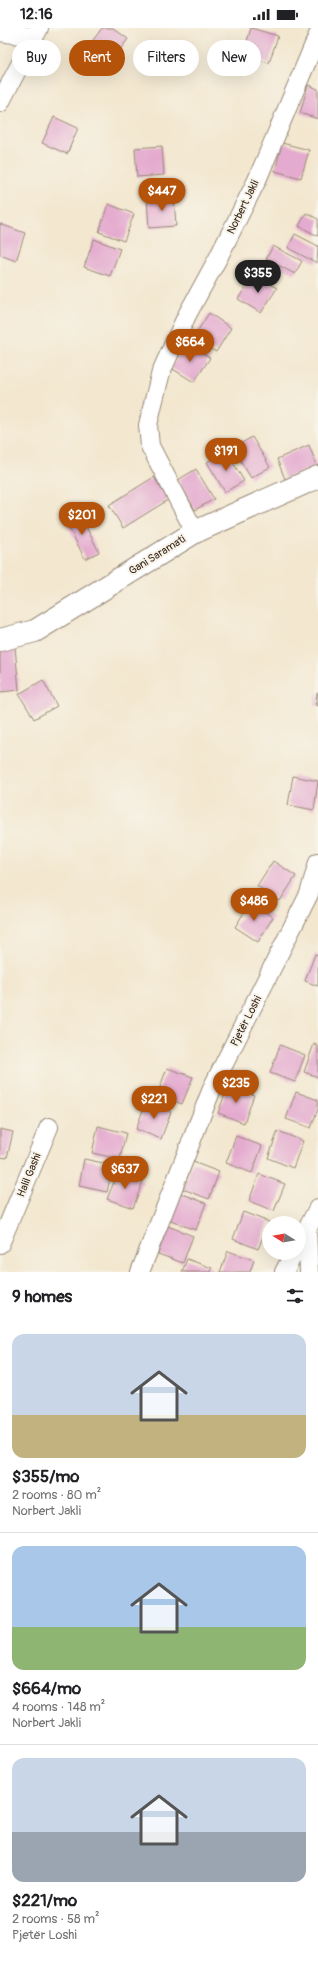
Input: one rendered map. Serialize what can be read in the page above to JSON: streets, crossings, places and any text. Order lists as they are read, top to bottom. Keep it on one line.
{"streets":{"street":["Norbert Jakli","Gani Saramati","Pjetër Loshi","Halil Gashi"]},"crossings":[["Norbert Jakli","Gani Saramati"]],"north":"left","page":{"status":"12:16","chip":["Buy","Rent","Filters","New"],"price":["$447","$355","$664","$191","$201","$486","$235","$221","$637"],"heading":"9 homes","list":[{"name":"$355/mo","note":"2 rooms · 80 m² · Norbert Jakli"},{"name":"$664/mo","note":"4 rooms · 148 m² · Norbert Jakli"},{"name":"$221/mo","note":"2 rooms · 58 m² · Pjetër Loshi"}]}}
